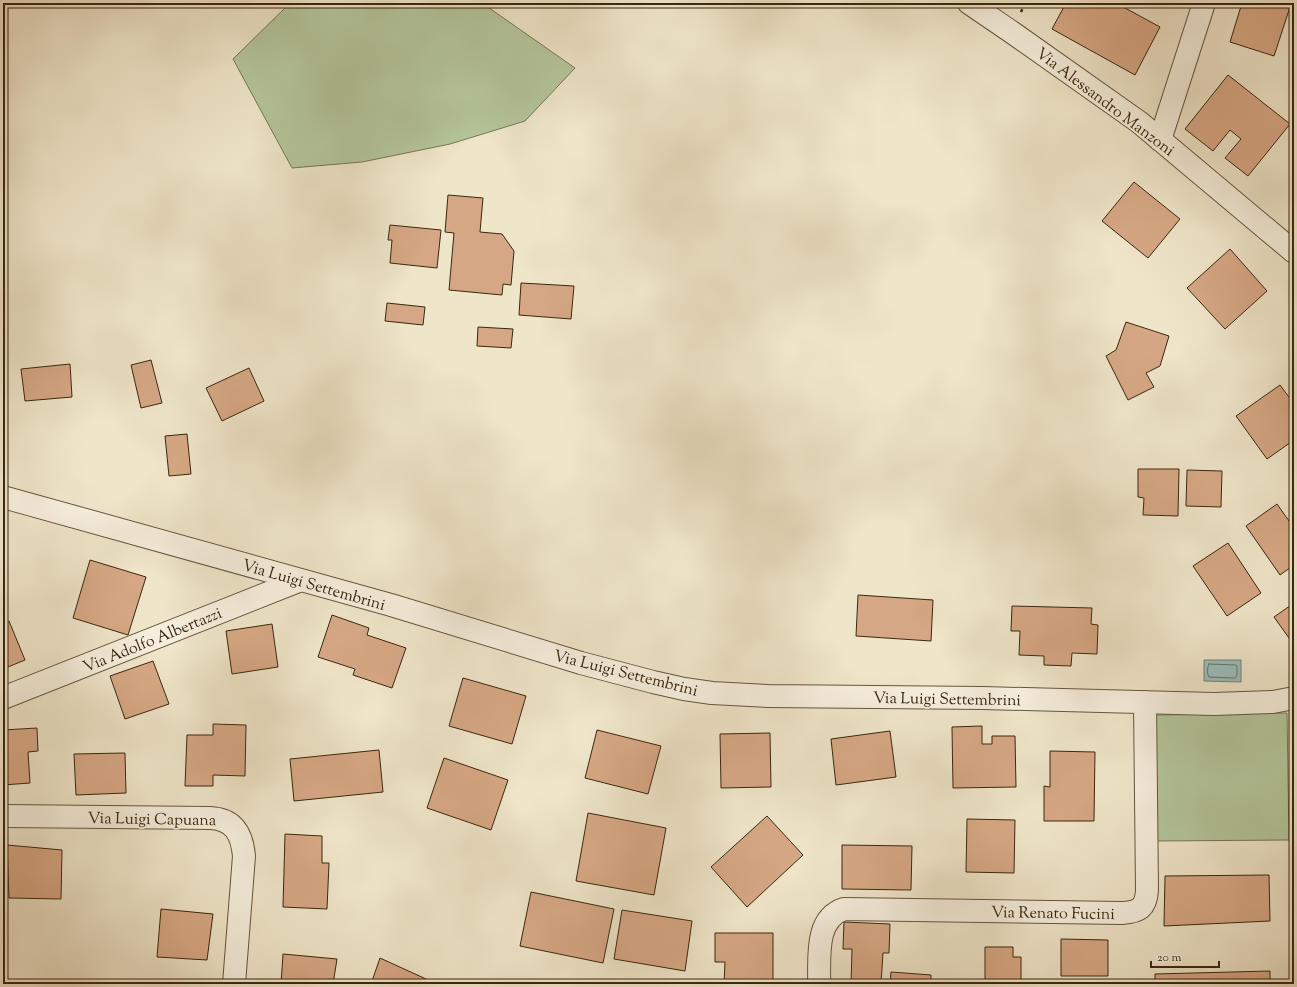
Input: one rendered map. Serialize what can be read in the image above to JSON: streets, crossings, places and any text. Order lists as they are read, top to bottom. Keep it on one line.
{"streets":{"street":["Via Alessandro Manzoni","Via Luigi Settembrini","Via Adolfo Albertazzi","Via Luigi Capuana","Via Renato Fucini"]},"crossings":[["Via Luigi Settembrini","Via Adolfo Albertazzi"],["Via Luigi Settembrini","Via Renato Fucini"]],"scale_bar":"20 m"}
